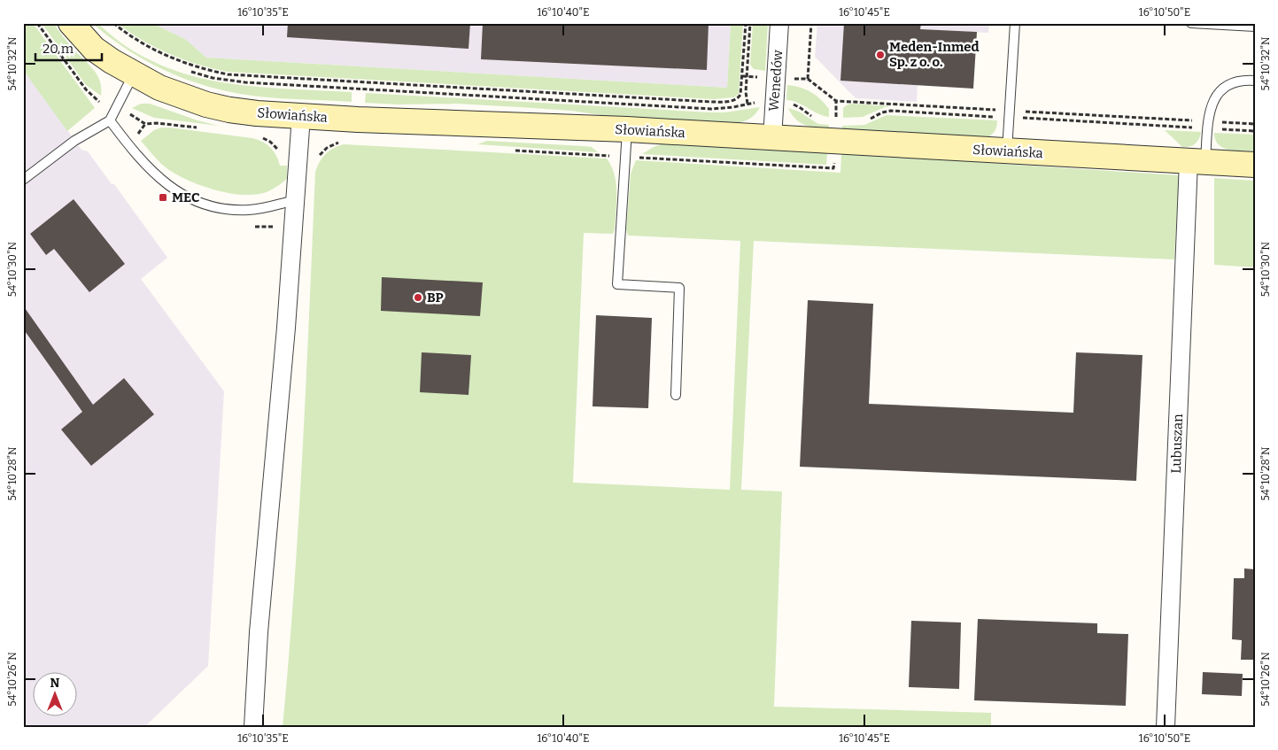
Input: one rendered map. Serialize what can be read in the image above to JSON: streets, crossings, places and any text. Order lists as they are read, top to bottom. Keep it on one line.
{"streets":{"main road":["Słowiańska"],"street":["Wenedów","Lubuszan"]},"crossings":[["Wenedów","Słowiańska"],["Słowiańska","Lubuszan"]],"places":{"other":["Meden-Inmed Sp. z o. o.","BP"],"transit":["MEC"]},"scale_bar":"20 m","north":"top","coordinates":["16°10'35\"E","16°10'40\"E","16°10'45\"E","16°10'50\"E","54°10'32\"N","54°10'30\"N","54°10'28\"N","54°10'26\"N"]}
